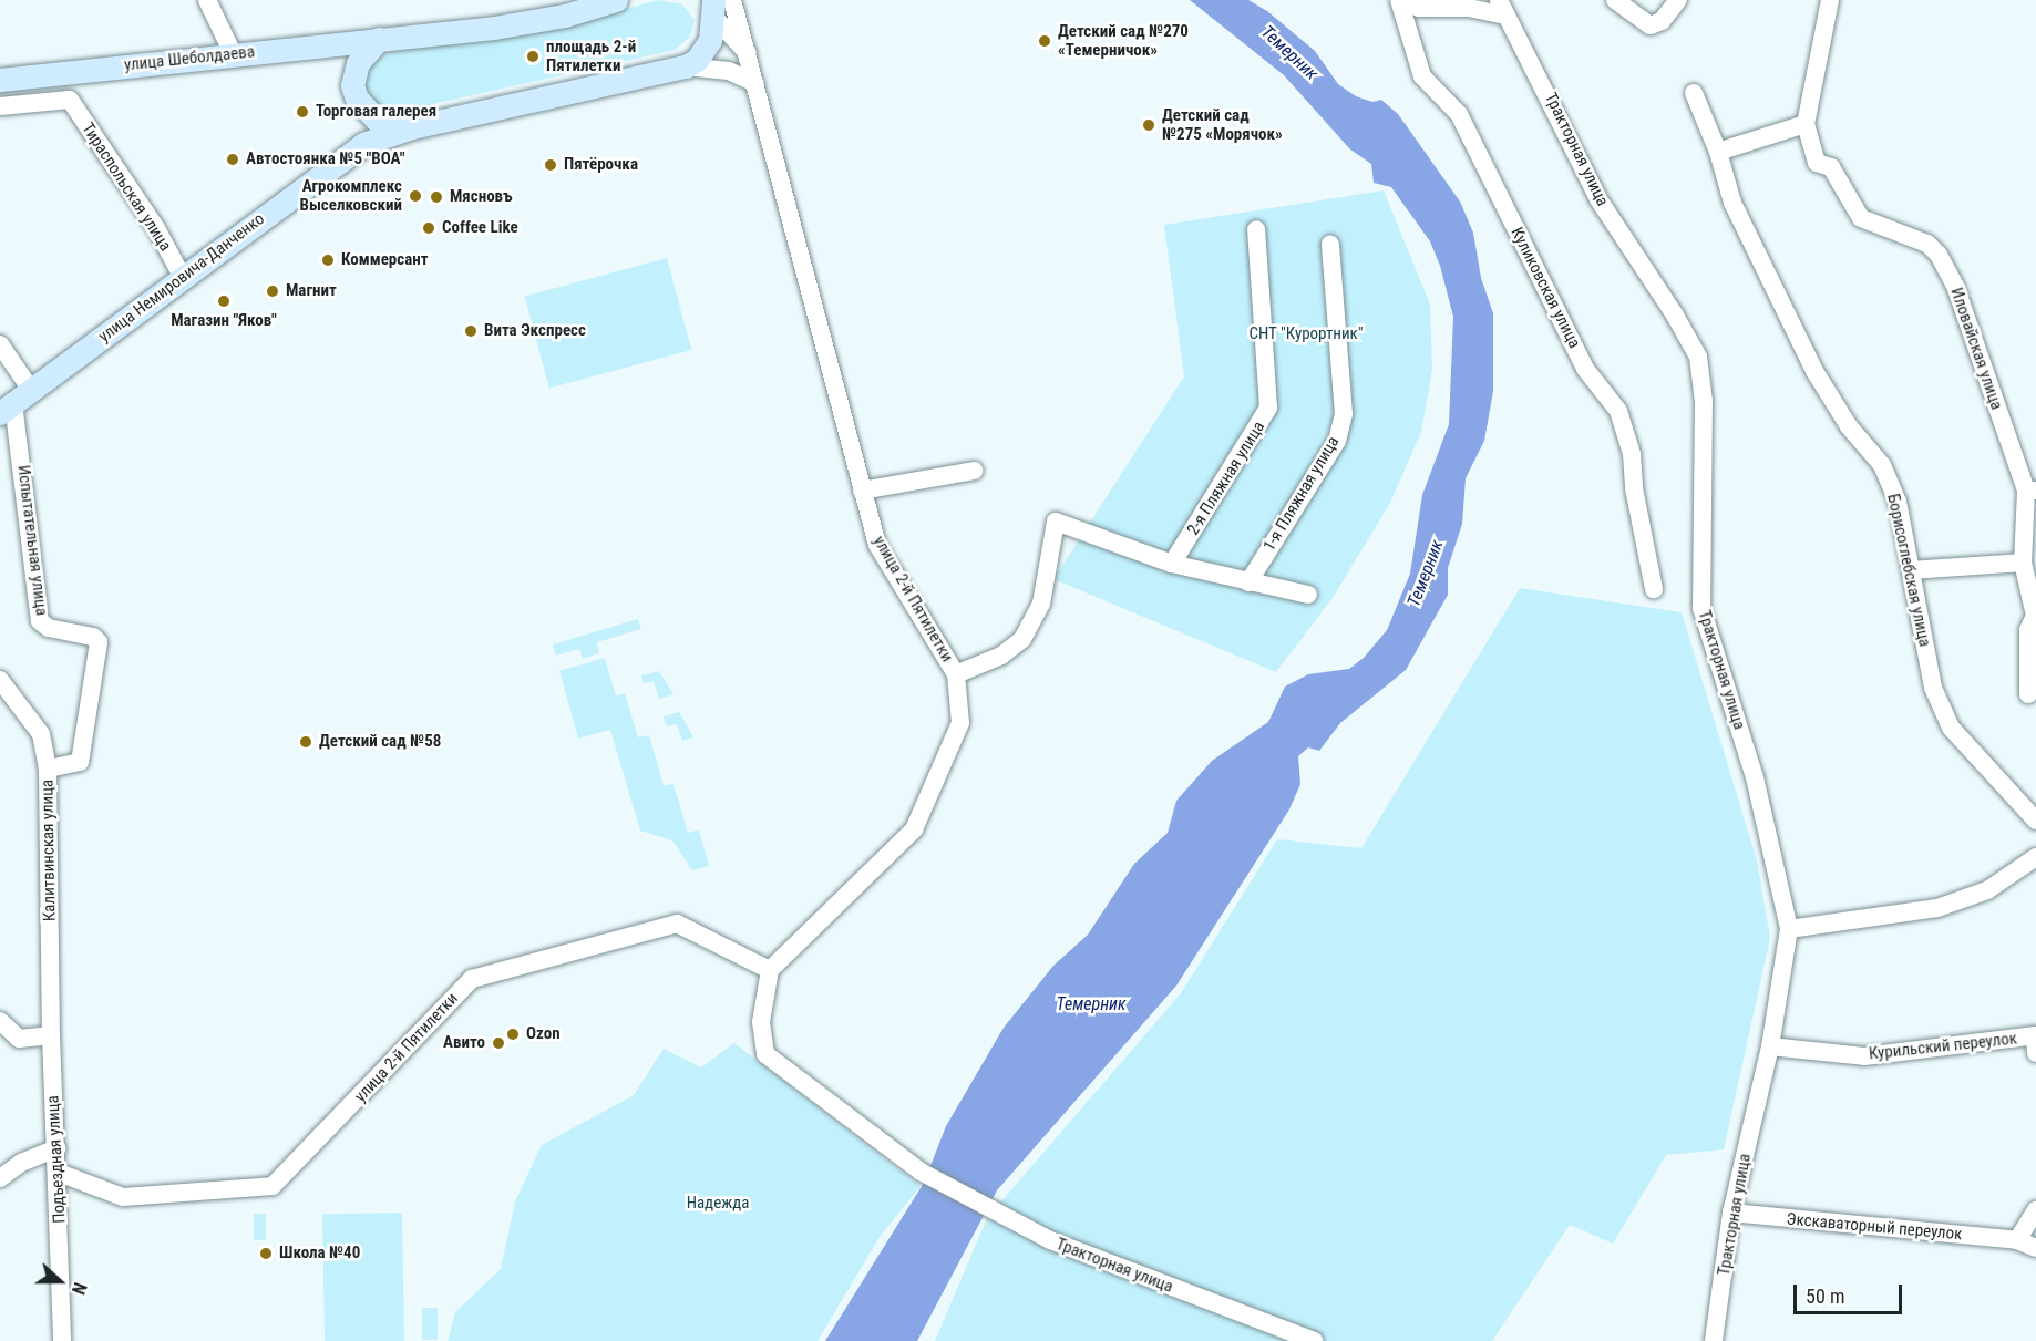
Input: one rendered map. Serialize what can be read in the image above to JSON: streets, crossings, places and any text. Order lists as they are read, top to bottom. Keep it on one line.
{"streets":{"main road":["улица Шеболдаева","улица Немировича-Данченко"],"street":["Тракторная улица","Тираспольская улица","Куликовская улица","Иловайская улица","2-я Пляжная улица","1-я Пляжная улица","Испытательная улица","Борисоглебская улица","улица 2-й Пятилетки","Калитвинская улица","Курильский переулок","Подъездная улица","Экскаваторный переулок"]},"crossings":[["Тракторная улица","Куликовская улица"],["Тракторная улица","улица 2-й Пятилетки"],["Тракторная улица","Курильский переулок"],["Тракторная улица","Экскаваторный переулок"],["Тираспольская улица","улица Немировича-Данченко"],["улица Немировича-Данченко","Испытательная улица"],["Испытательная улица","Калитвинская улица"],["улица 2-й Пятилетки","Подъездная улица"],["Калитвинская улица","Подъездная улица"]],"water":["Темерник"],"parks":["СНТ \"Курортник\"","Надежда"],"places":["Детский сад №270 «Темерничок»","площадь 2-й Пятилетки","Торговая галерея","Детский сад №275 «Морячок»","Автостоянка №5 \"ВОА\"","Пятёрочка","Агрокомплекс Выселковский","Мясновъ","Coffee Like","Коммерсант","Магнит","Магазин \"Яков\"","Вита Экспресс","Детский сад №58","Ozon","Авито","Школа №40"],"scale_bar":"50 m","north":"right"}
